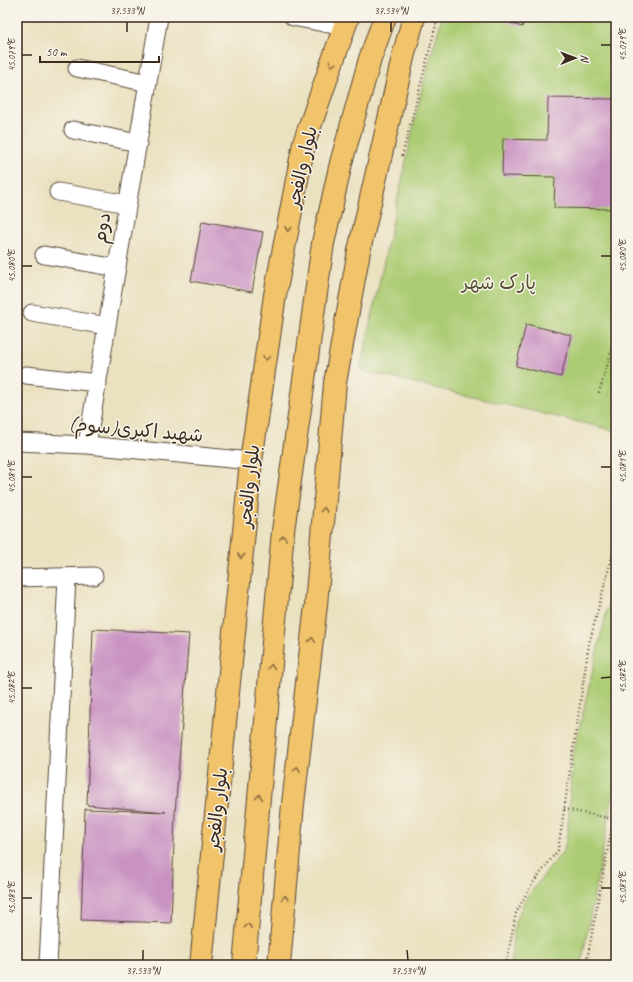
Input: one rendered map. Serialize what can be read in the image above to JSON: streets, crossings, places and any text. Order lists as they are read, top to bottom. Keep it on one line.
{"streets":{"highway":["بلوار والفجر"],"street":["دوم","شهید اکبری(سوم)"]},"crossings":[["بلوار والفجر","شهید اکبری(سوم)"],["دوم","شهید اکبری(سوم)"]],"parks":["پارک شهر"],"scale_bar":"50 m","north":"right","coordinates":["37.533°N","37.534°N","45.079°E","45.080°E","45.081°E","45.082°E","45.083°E"]}
